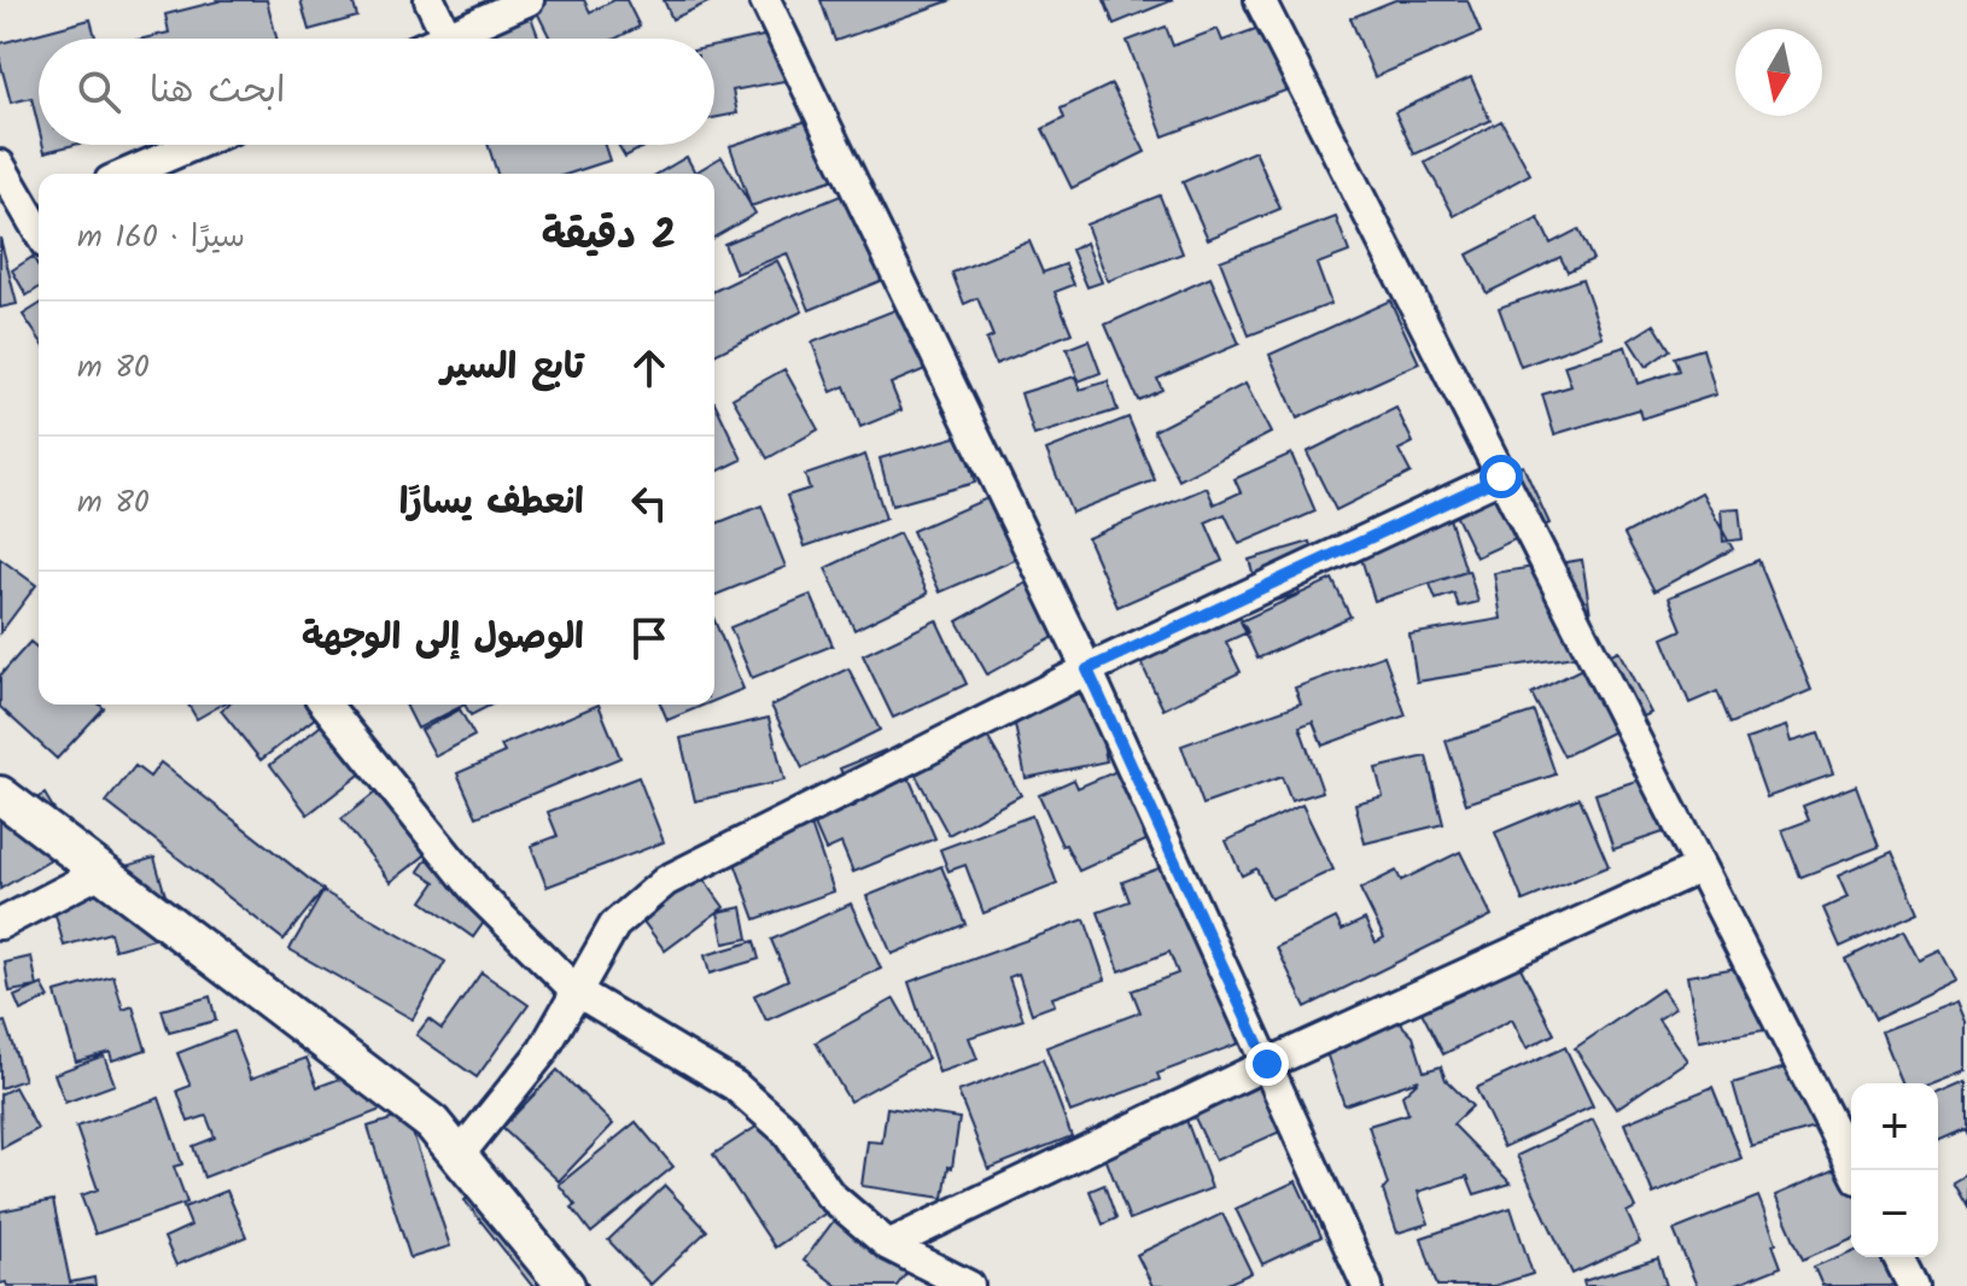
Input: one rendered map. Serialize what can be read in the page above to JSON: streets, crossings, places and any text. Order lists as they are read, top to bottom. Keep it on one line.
{"north":"bottom","page":{"search":"ابحث هنا","heading":["2 دقيقة","سيرًا · 160 m"],"list":[["تابع السير","80 m"],["انعطف يسارًا","80 m"],"الوصول إلى الوجهة"],"map_buttons":["+","−"]}}
